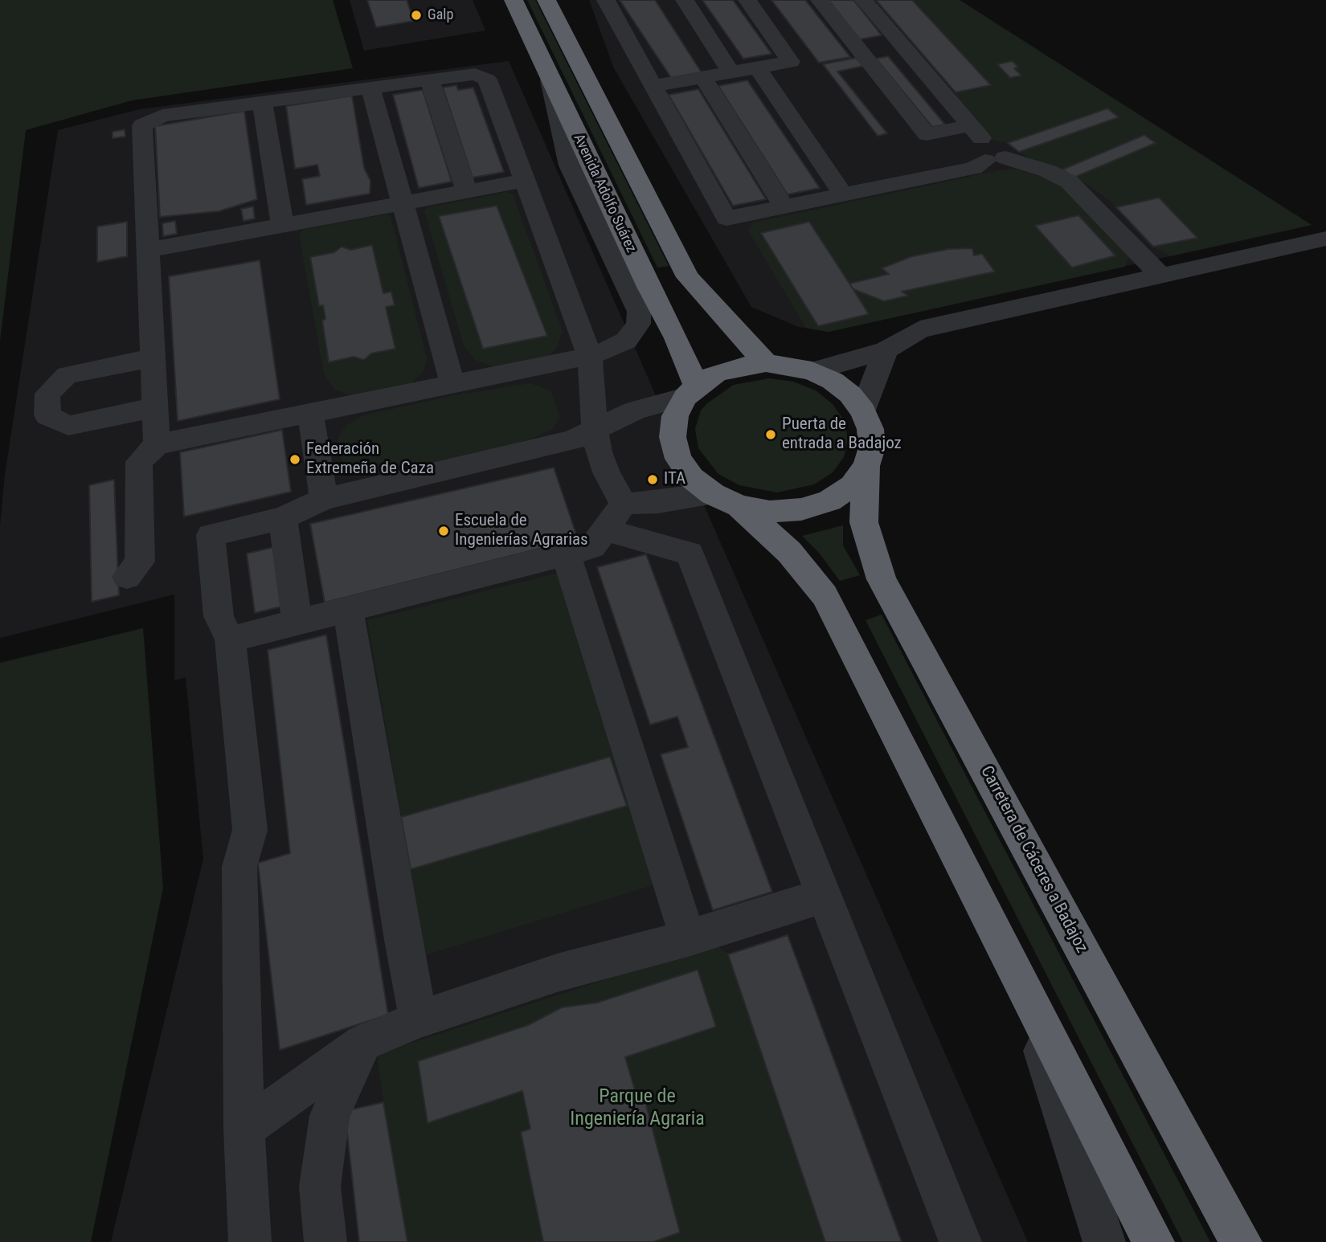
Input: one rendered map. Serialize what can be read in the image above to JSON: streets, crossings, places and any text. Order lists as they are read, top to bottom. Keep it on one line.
{"streets":{"highway":["Avenida Adolfo Suárez","Carretera de Cáceres a Badajoz"]},"crossings":[["Avenida Adolfo Suárez","Carretera de Cáceres a Badajoz"]],"parks":["Parque de Ingeniería Agraria"],"places":["Galp","Puerta de entrada a Badajoz","Federación Extremeña de Caza","ITA","Escuela de Ingenierías Agrarias"]}
